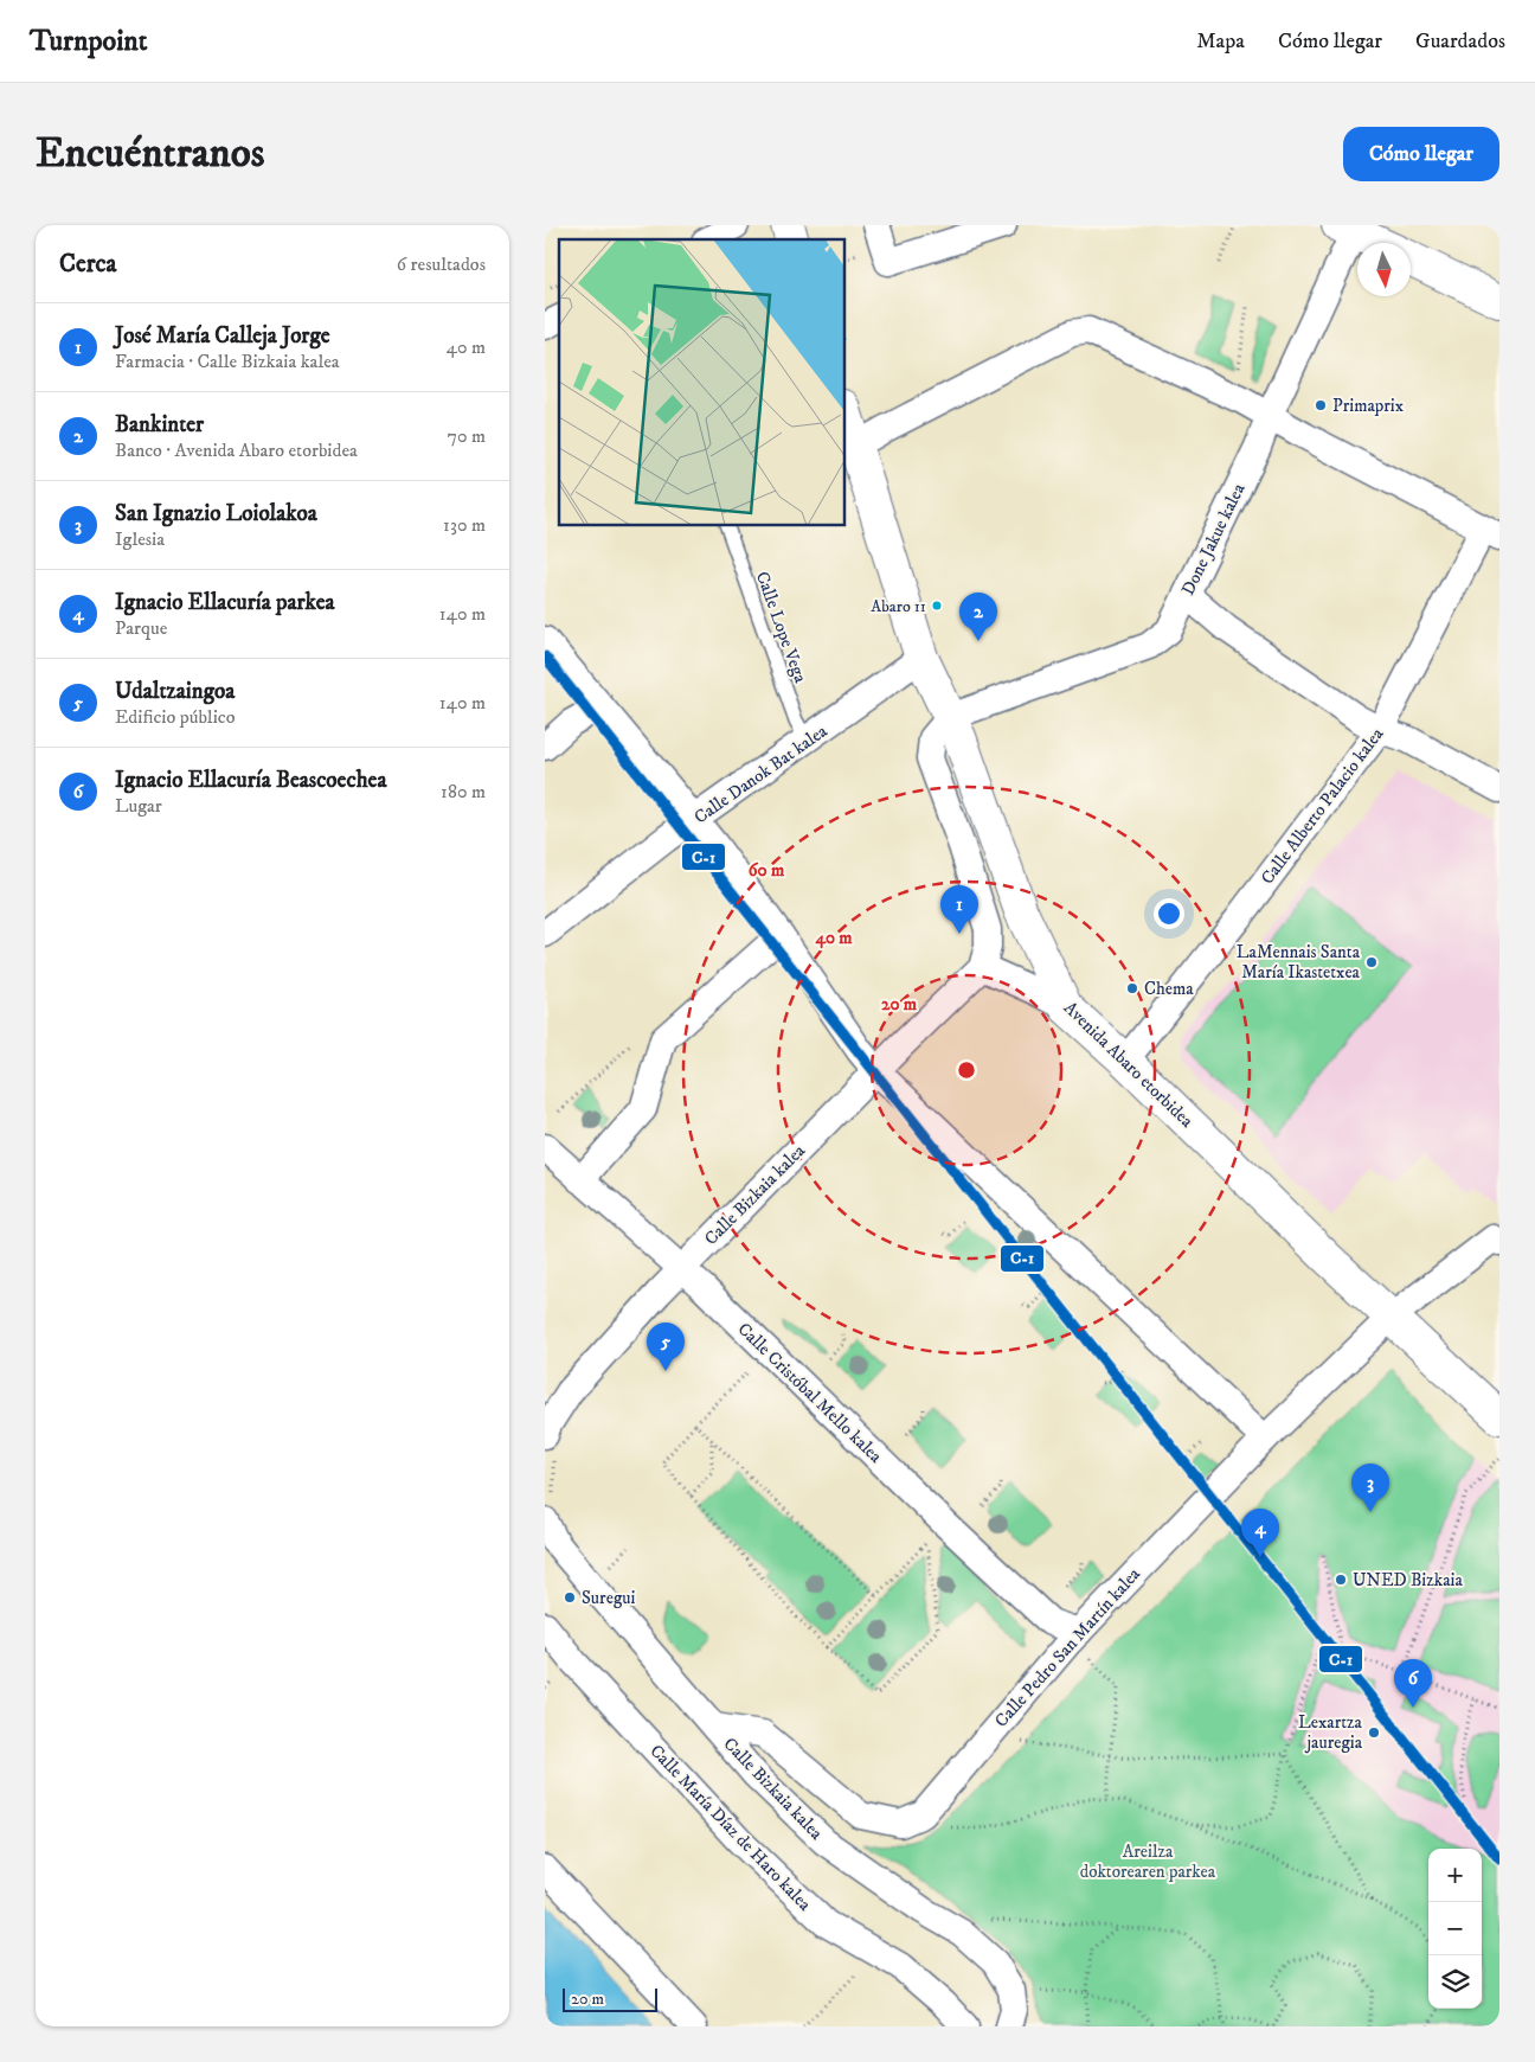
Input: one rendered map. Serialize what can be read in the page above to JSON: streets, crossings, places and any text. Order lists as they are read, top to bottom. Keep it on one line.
{"streets":{"street":["Done Jakue kalea","Calle Danok Bat kalea","Calle Alberto Palacio kalea","Avenida Abaro etorbidea","Calle Bizkaia kalea","Calle Cristóbal Mello kalea","Calle Pedro San Martín kalea","Calle María Díaz de Haro kalea"],"lane":["Calle Lope Vega"]},"crossings":[["Done Jakue kalea","Avenida Abaro etorbidea"],["Calle Lope Vega","Calle Danok Bat kalea"],["Calle Danok Bat kalea","Avenida Abaro etorbidea"],["Calle Alberto Palacio kalea","Avenida Abaro etorbidea"],["Avenida Abaro etorbidea","Calle Pedro San Martín kalea"],["Calle Bizkaia kalea","Calle Cristóbal Mello kalea"],["Calle Bizkaia kalea","Calle Pedro San Martín kalea"],["Calle Cristóbal Mello kalea","Calle Pedro San Martín kalea"]],"parks":["Areilza doktorearen parkea"],"places":["Primaprix","Abaro 11","LaMennais Santa María Ikastetxea","Chema","UNED Bizkaia","Suregui","Lexartza jauregia"],"lines":["transit line C-1"],"scale_bar":"20 m","north":"bottom","page":{"header":"Turnpoint","nav":["Mapa","Cómo llegar","Guardados"],"buttons":"Cómo llegar","title":"Encuéntranos","heading":["Cerca","6 resultados"],"list":[{"mark":"1","name":"José María Calleja Jorge","note":"Farmacia · Calle Bizkaia kalea","value":"40 m"},{"mark":"2","name":"Bankinter","note":"Banco · Avenida Abaro etorbidea","value":"70 m"},{"mark":"3","name":"San Ignazio Loiolakoa","note":"Iglesia","value":"130 m"},{"mark":"4","name":"Ignacio Ellacuría parkea","note":"Parque","value":"140 m"},{"mark":"5","name":"Udaltzaingoa","note":"Edificio público","value":"140 m"},{"mark":"6","name":"Ignacio Ellacuría Beascoechea","note":"Lugar","value":"180 m"}],"pins":["2","1","5","3","4","6"],"map_buttons":["+","−"],"scale":"20 m"},"rings":["60 m","40 m","20 m"]}
